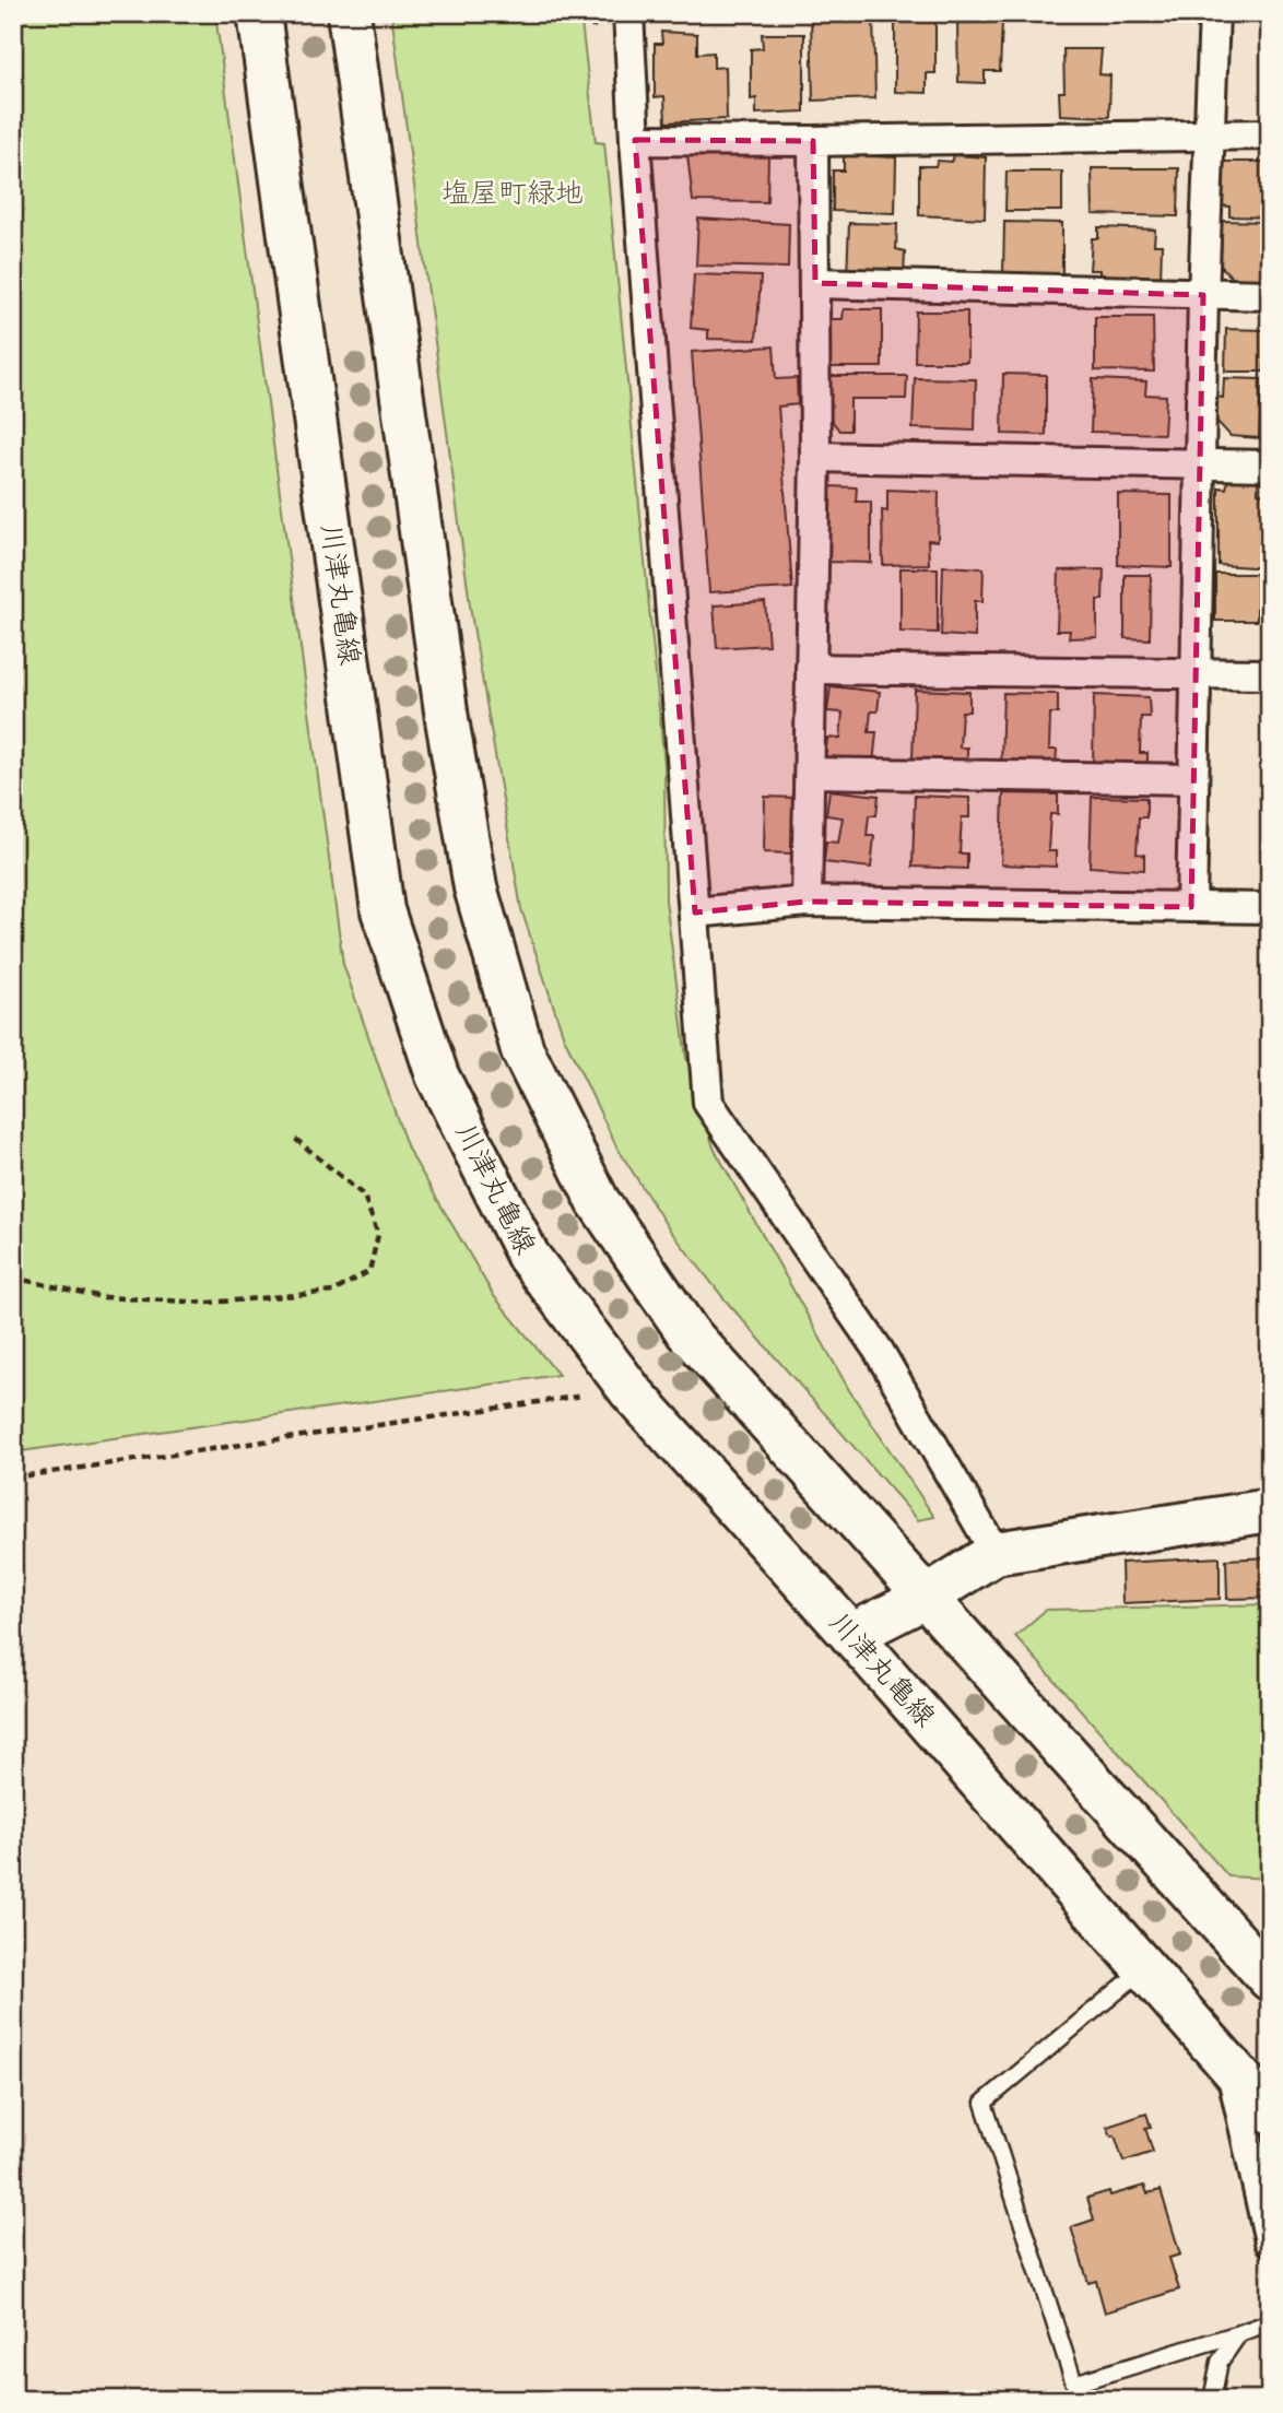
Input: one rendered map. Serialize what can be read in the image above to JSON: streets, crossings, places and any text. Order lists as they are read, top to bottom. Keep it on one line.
{"streets":{"main road":["川津丸亀線"]},"parks":["塩屋町緑地"]}
